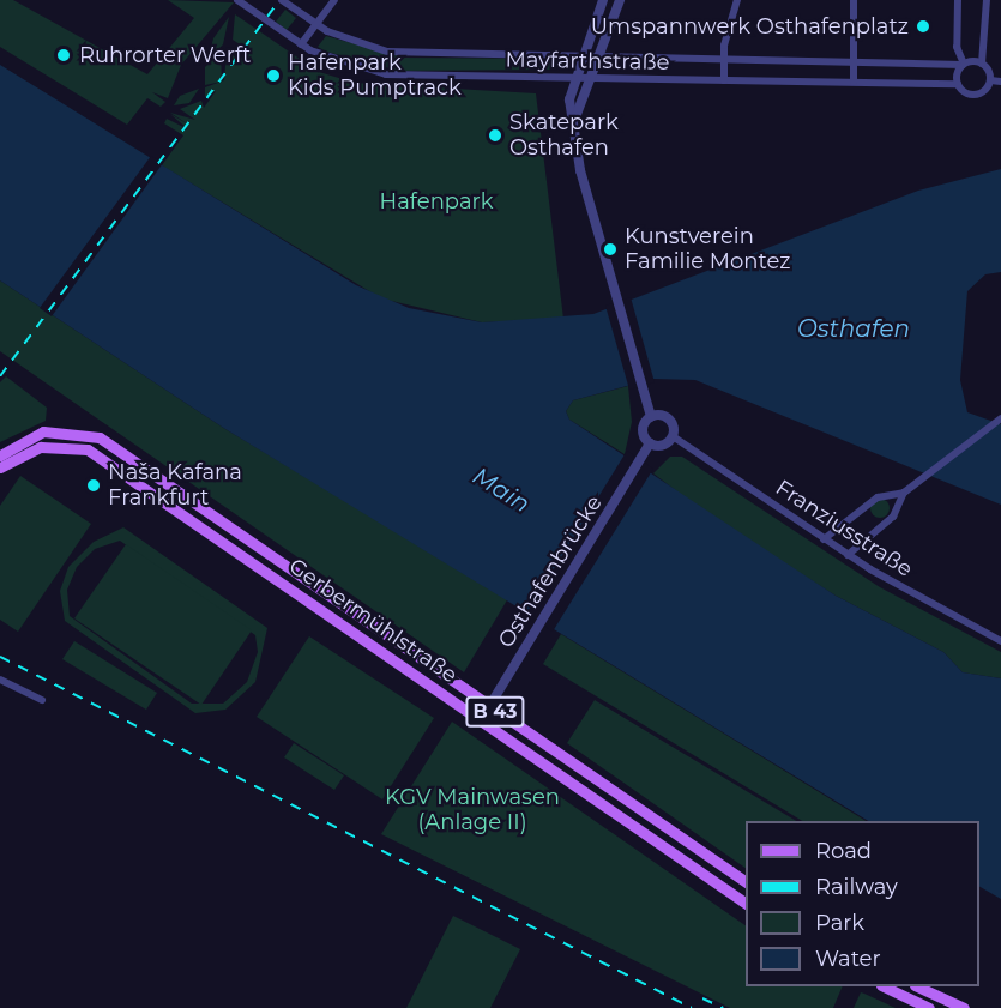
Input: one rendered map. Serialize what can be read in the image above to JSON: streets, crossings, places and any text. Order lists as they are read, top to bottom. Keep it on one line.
{"streets":{"main road":["Gerbermühlstraße","B 43"],"street":["Mayfarthstraße","Franziusstraße","Osthafenbrücke"]},"crossings":[["Franziusstraße","Osthafenbrücke"],["Osthafenbrücke","Gerbermühlstraße"]],"water":["Osthafen","Main"],"parks":["Hafenpark","KGV Mainwasen (Anlage II)"],"places":["Umspannwerk Osthafenplatz","Ruhrorter Werft","Hafenpark Kids Pumptrack","Skatepark Osthafen","Kunstverein Familie Montez","Naša Kafana Frankfurt"],"legend":["Road","Railway","Park","Water"]}
